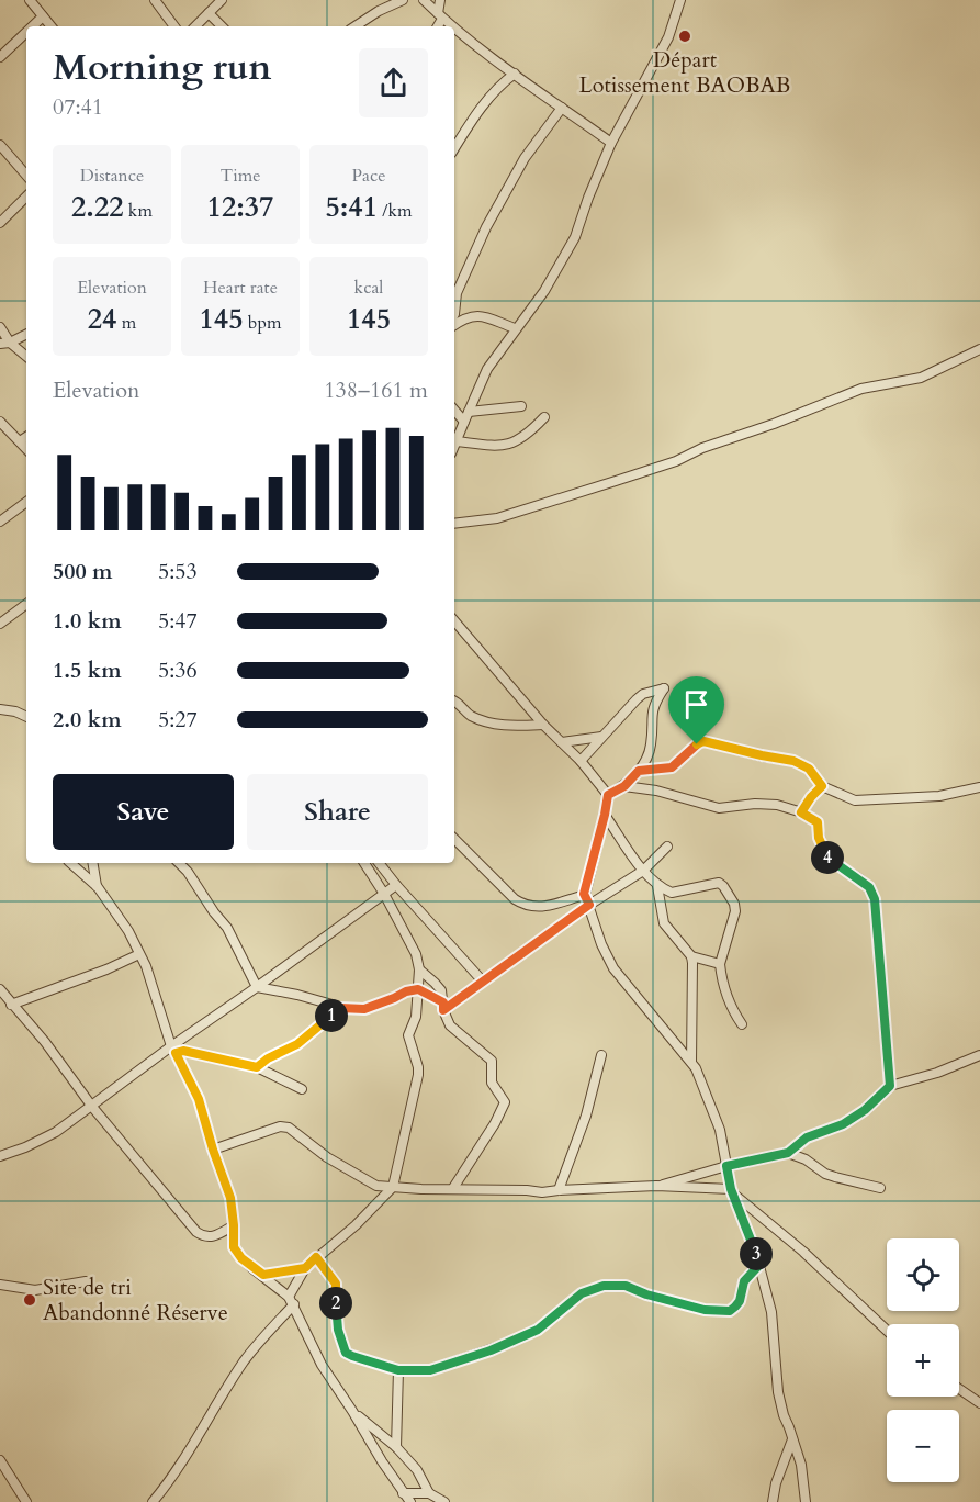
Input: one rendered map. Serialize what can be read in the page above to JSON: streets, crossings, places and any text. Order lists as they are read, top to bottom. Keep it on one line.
{"places":["Départ Lotissement BAOBAB","Site de tri Abandonné Réserve"],"page":{"heading":["Morning run","07:41"],"stats":[["Distance","2.22 km"],["Time","12:37"],["Pace","5:41 /km"],["Elevation","24 m"],["Heart rate","145 bpm"],["kcal","145"]],"chart":["Elevation","138–161 m"],"list":[{"name":"500 m","note":"5:53"},{"name":"1.0 km","note":"5:47"},{"name":"1.5 km","note":"5:36"},{"name":"2.0 km","note":"5:27"}],"buttons":["Save","Share"],"pins":["4","1","3","2"],"map_buttons":["+","−"]}}
